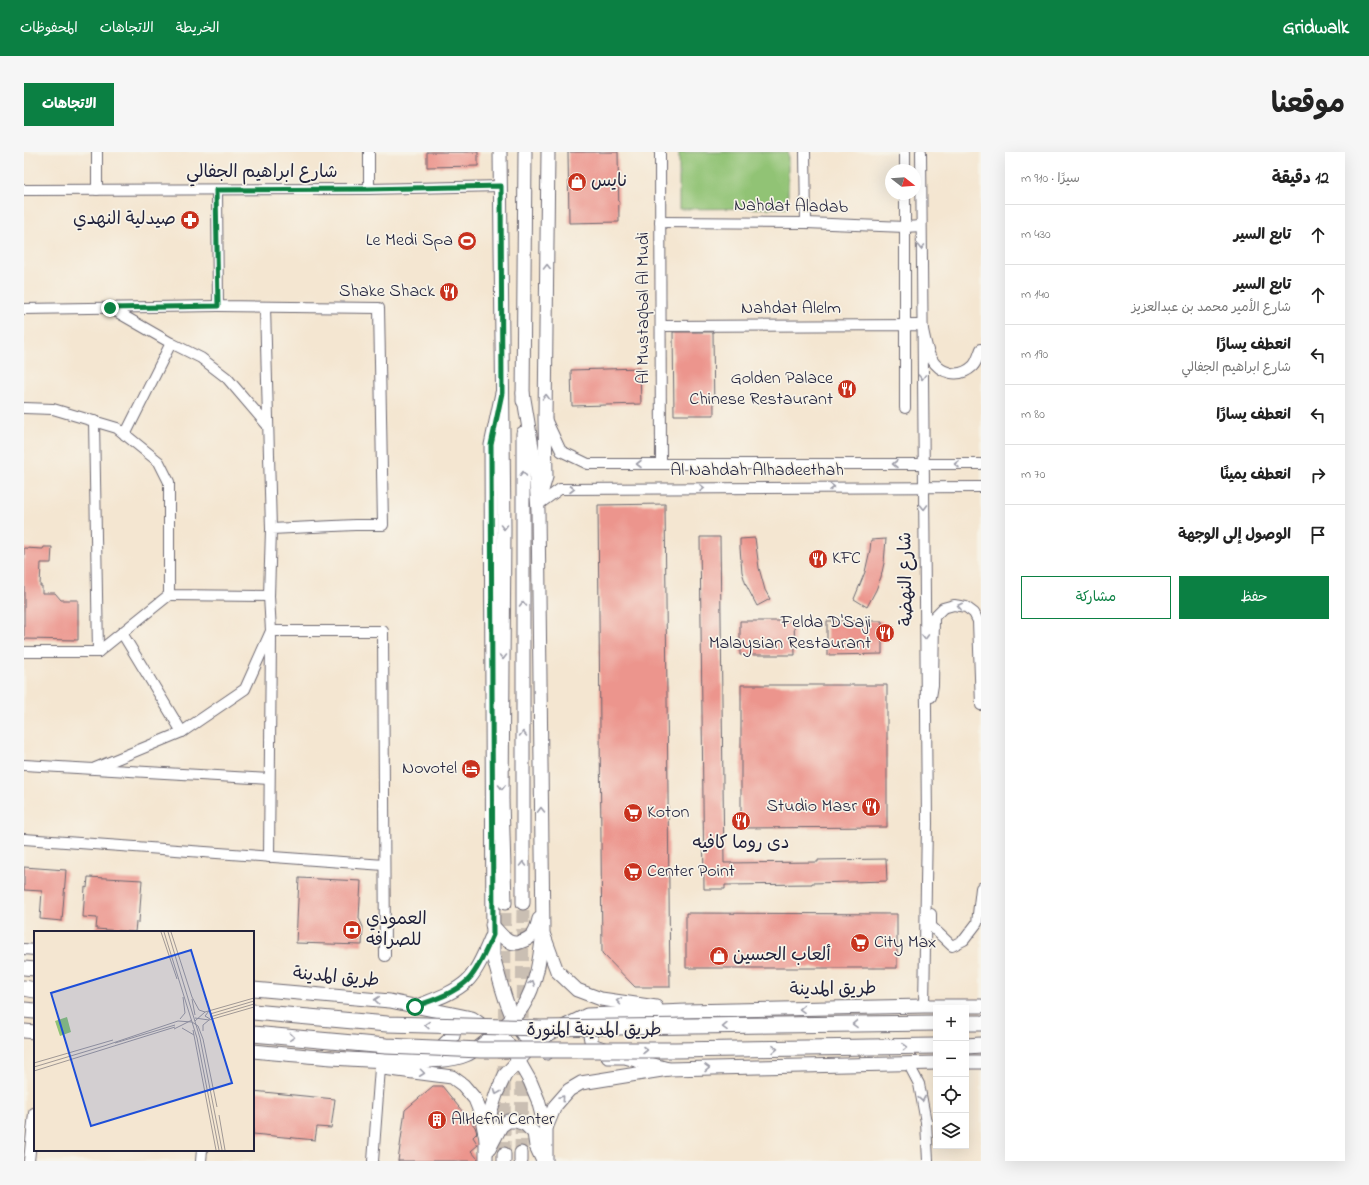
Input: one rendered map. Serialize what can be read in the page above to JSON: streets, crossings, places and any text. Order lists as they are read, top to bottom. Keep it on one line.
{"streets":{"highway":["طريق المدينة المنورة"],"main road":["طريق المدينة"],"street":["شارع ابراهيم الجفالي","Nahdat Aladab","Al Mustaqbal Al Mudi","Nahdat Alelm","Al Nahdah Alhadeethah","شارع النهضة"]},"crossings":[["Nahdat Aladab","Al Mustaqbal Al Mudi"],["Nahdat Aladab","شارع النهضة"],["Al Mustaqbal Al Mudi","Nahdat Alelm"],["Al Mustaqbal Al Mudi","Al Nahdah Alhadeethah"],["Nahdat Alelm","شارع النهضة"],["Al Nahdah Alhadeethah","شارع النهضة"],["شارع النهضة","طريق المدينة"]],"places":{"shop":["نايس","ألعاب الحسين"],"pharmacy":["صيدلية النهدي"],"sports":["Le Medi Spa"],"restaurant":["Shake Shack","Golden Palace Chinese Restaurant","KFC","Felda D'Saji Malaysian Restaurant","Studio Masr","دى روما كافيه"],"hotel":["Novotel"],"supermarket":["Koton","Center Point","City Max"],"bank":["العمودي للصرافه"],"building":["AlHefni Center"]},"north":"right","page":{"header":"Gridwalk","nav":["الخريطة","الاتجاهات","المحفوظات"],"title":"موقعنا","buttons":["الاتجاهات",["حفظ","مشاركة"]],"heading":["12 دقيقة","سيرًا · 910 m"],"list":[["تابع السير","430 m"],["تابع السير","شارع الأمير محمد بن عبدالعزيز","140 m"],["انعطف يسارًا","شارع ابراهيم الجفالي","190 m"],["انعطف يسارًا","80 m"],["انعطف يمينًا","70 m"],"الوصول إلى الوجهة"],"map_buttons":["+","−"]}}
